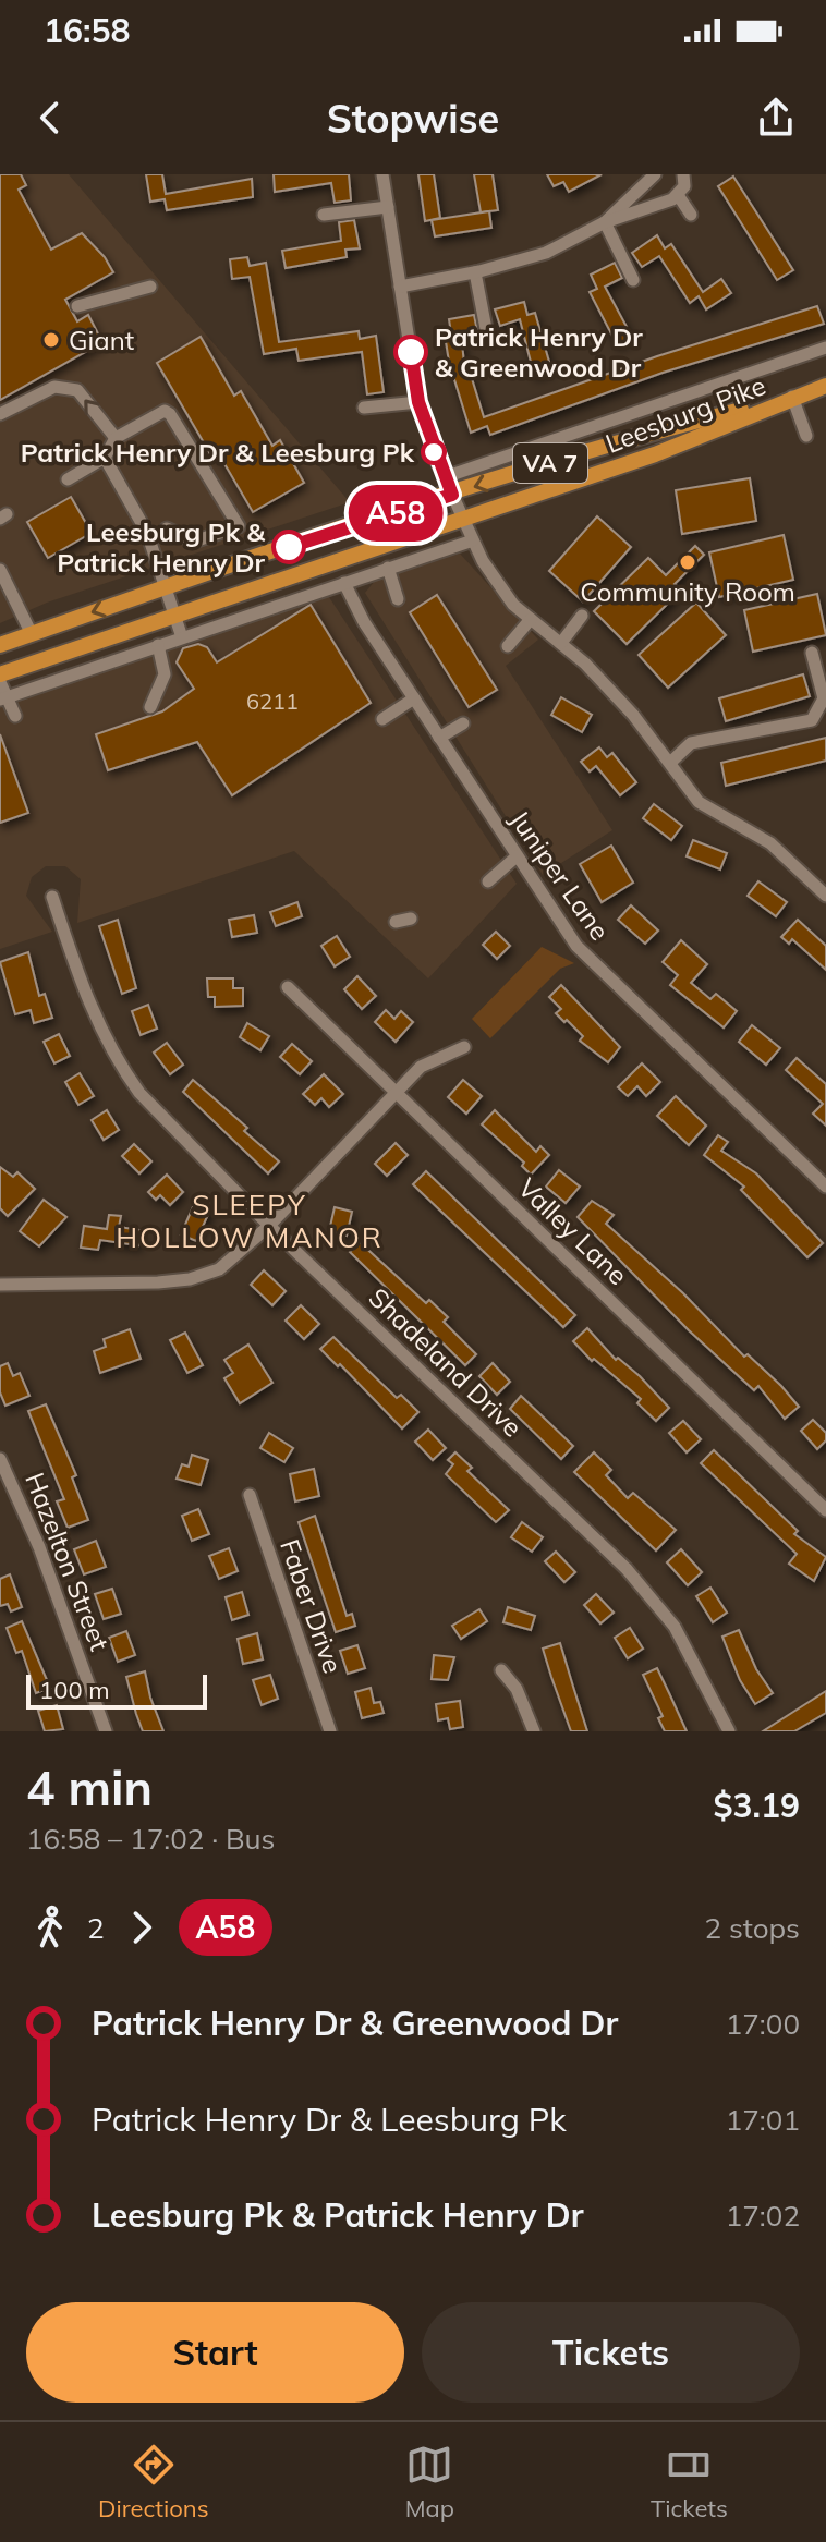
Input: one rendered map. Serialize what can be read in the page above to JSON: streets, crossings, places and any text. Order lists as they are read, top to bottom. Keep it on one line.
{"streets":{"main road":["Leesburg Pike","VA 7"],"street":["Juniper Lane","Valley Lane","Shadeland Drive","Hazelton Street","Faber Drive"]},"districts":["SLEEPY HOLLOW MANOR"],"places":["Giant","Patrick Henry Dr & Greenwood Dr","Patrick Henry Dr & Leesburg Pk","Leesburg Pk & Patrick Henry Dr","Community Room"],"lines":["bus line A58"],"house_numbers":["6211"],"scale_bar":"100 m","page":{"status":"16:58","header":"Stopwise","on_map":"A58","scale":"100 m","heading":["4 min","16:58 – 17:02 · Bus","$3.19"],"legs":["2","A58","2 stops"],"list":[{"name":"Patrick Henry Dr & Greenwood Dr","value":"17:00"},{"name":"Patrick Henry Dr & Leesburg Pk","value":"17:01"},{"name":"Leesburg Pk & Patrick Henry Dr","value":"17:02"}],"buttons":["Start","Tickets"],"tabs":["Directions","Map","Tickets"]}}
